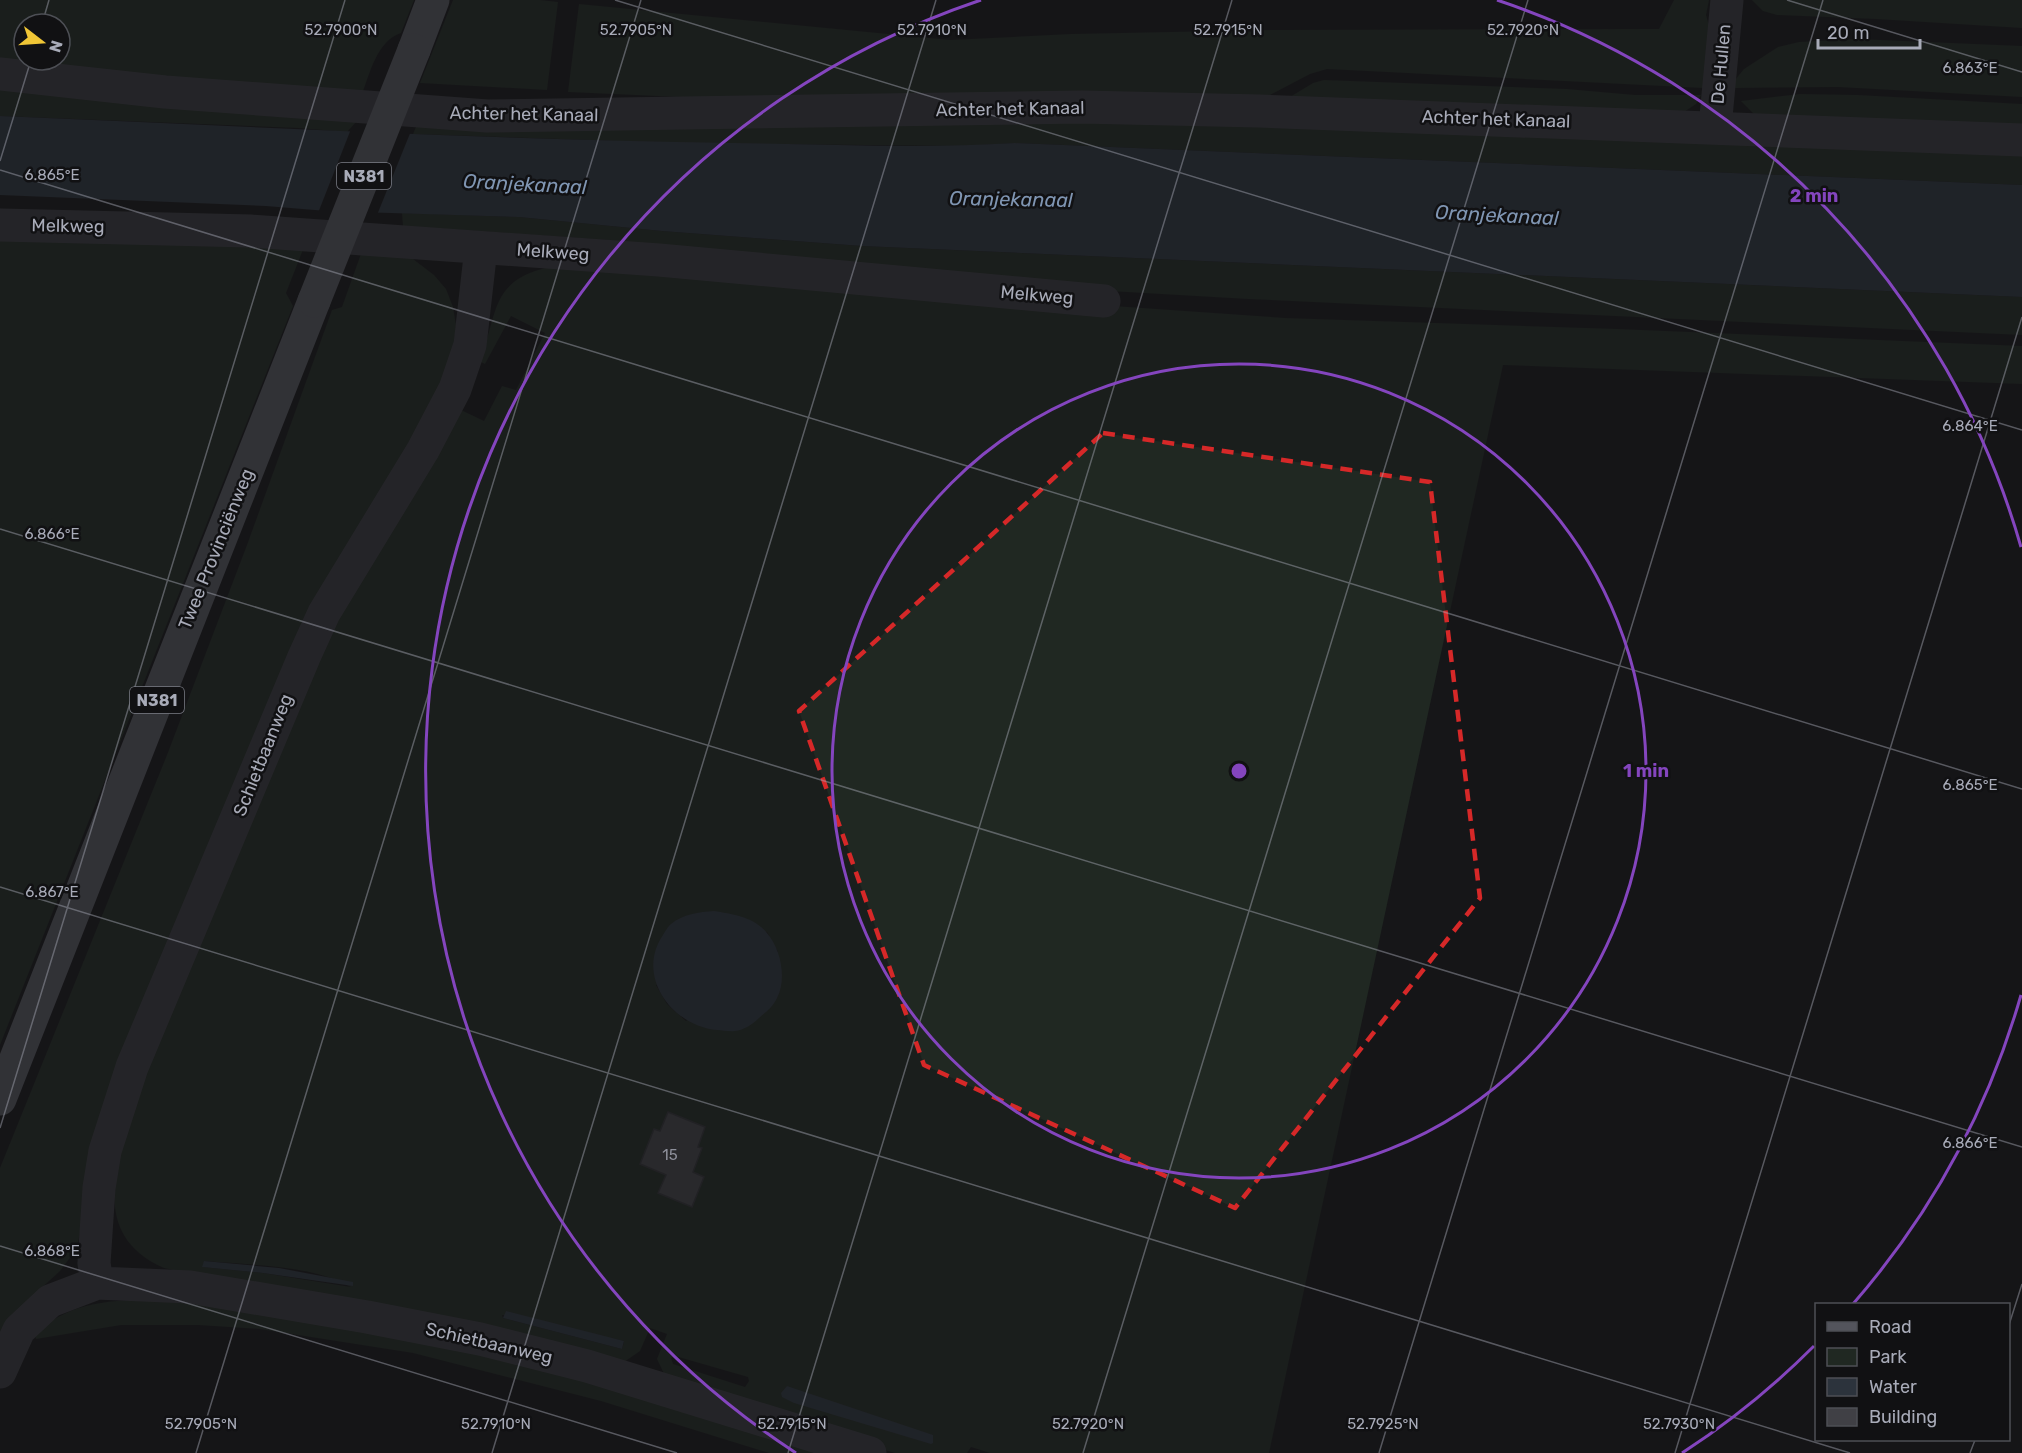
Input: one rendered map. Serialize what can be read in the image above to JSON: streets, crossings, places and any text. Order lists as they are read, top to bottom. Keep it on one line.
{"streets":{"main road":["N381","Twee Provinciënweg"],"street":["De Hullen","Achter het Kanaal","Melkweg","Schietbaanweg"]},"crossings":[["De Hullen","Achter het Kanaal"],["Melkweg","Schietbaanweg"]],"water":["Oranjekanaal"],"house_numbers":["15"],"legend":["Road","Park","Water","Building"],"scale_bar":"20 m","north":"right","coordinates":["52.7900°N","52.7905°N","52.7910°N","52.7915°N","52.7920°N","6.863°E","6.865°E","6.864°E","6.866°E","6.867°E","6.868°E","52.7925°N","52.7930°N"],"rings":["2 min","1 min"]}
